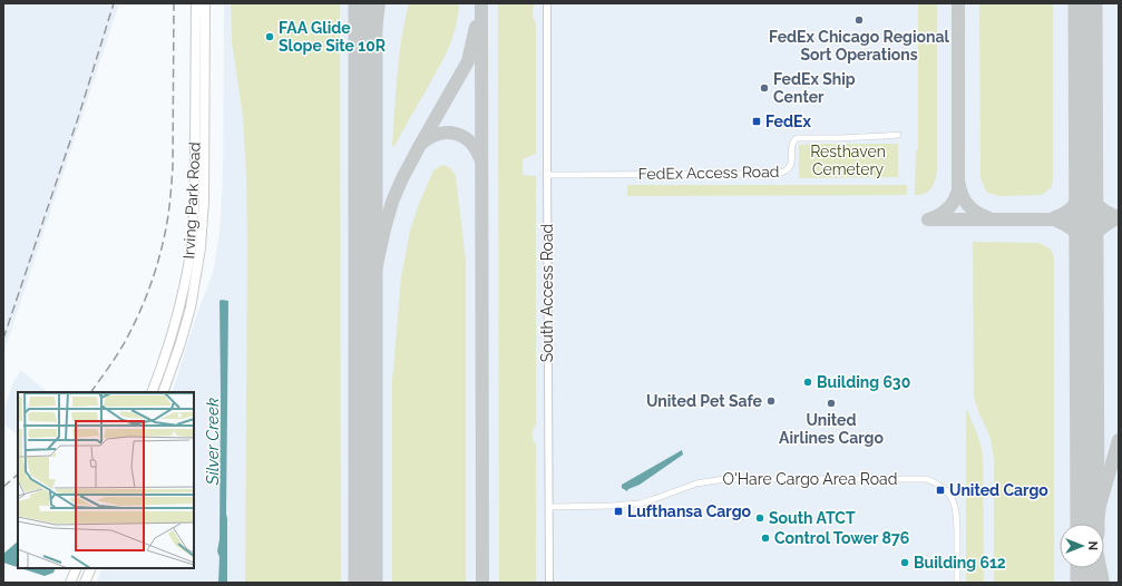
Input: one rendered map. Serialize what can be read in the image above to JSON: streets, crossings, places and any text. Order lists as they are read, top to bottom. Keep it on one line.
{"streets":{"main road":["Irving Park Road"],"street":["FedEx Access Road","South Access Road","O'Hare Cargo Area Road"]},"crossings":[["FedEx Access Road","South Access Road"],["South Access Road","O'Hare Cargo Area Road"]],"water":["Silver Creek"],"parks":["Resthaven Cemetery"],"places":{"other":["FedEx Chicago Regional Sort Operations","FAA Glide Slope Site 10R","FedEx Ship Center","Building 630","United Pet Safe","United Airlines Cargo","South ATCT","Control Tower 876","Building 612"],"transit":["FedEx","United Cargo","Lufthansa Cargo"]},"north":"right"}
